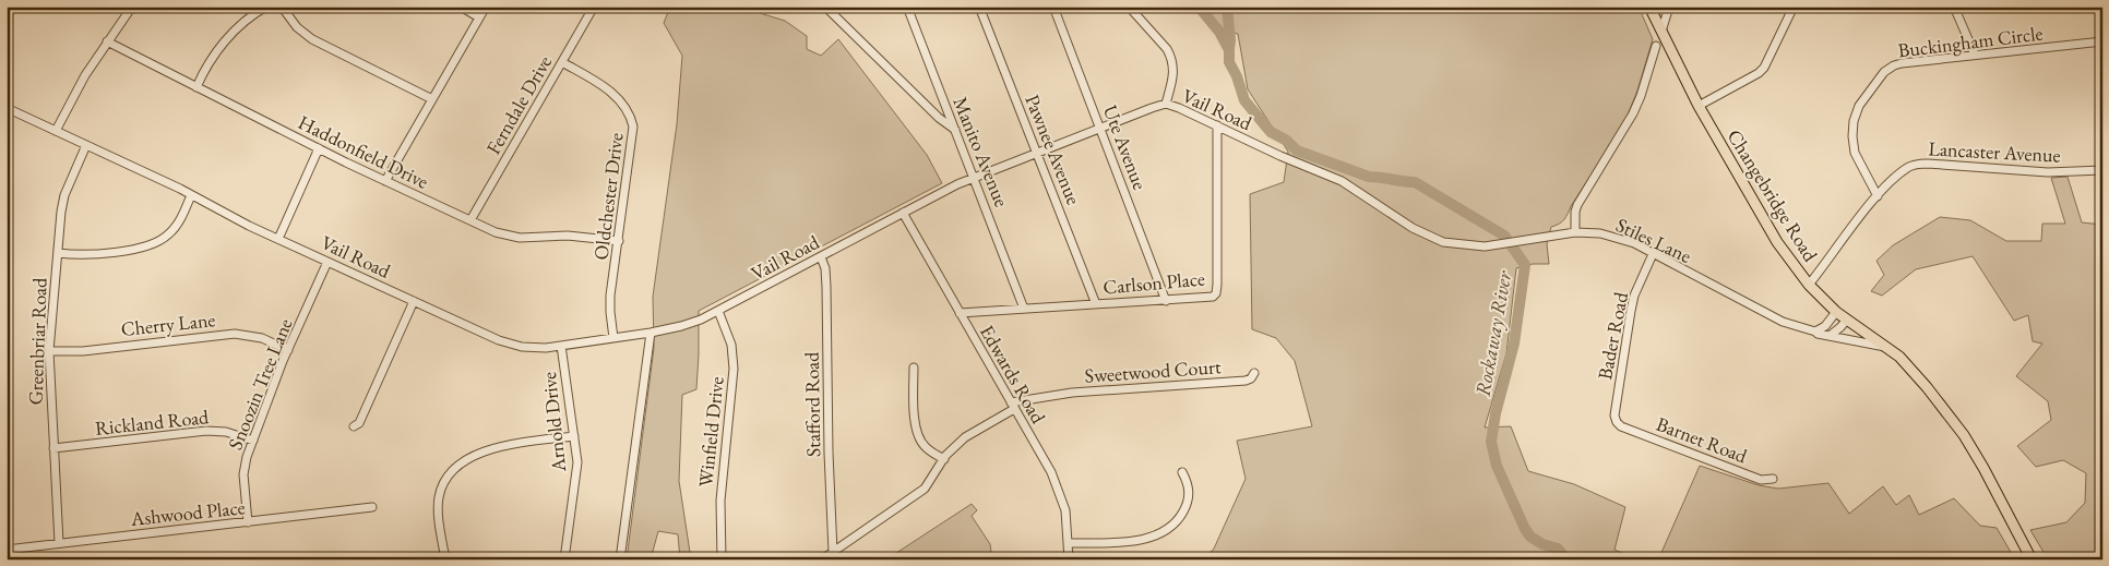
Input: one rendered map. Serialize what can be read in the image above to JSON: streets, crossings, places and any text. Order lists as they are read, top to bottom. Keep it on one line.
{"streets":{"main road":["Changebridge Road"],"street":["Buckingham Circle","Ferndale Drive","Vail Road","Ute Avenue","Pawnee Avenue","Haddonfield Drive","Manito Avenue","Lancaster Avenue","Oldchester Drive","Stiles Lane","Carlson Place","Cherry Lane","Bader Road","Greenbriar Road","Sweetwood Court","Edwards Road","Snoozin Tree Lane","Stafford Road","Rickland Road","Arnold Drive","Winfield Drive","Barnet Road","Ashwood Place"]},"crossings":[["Buckingham Circle","Lancaster Avenue"],["Ferndale Drive","Haddonfield Drive"],["Ferndale Drive","Oldchester Drive"],["Vail Road","Ute Avenue"],["Vail Road","Pawnee Avenue"],["Vail Road","Manito Avenue"],["Vail Road","Oldchester Drive"],["Vail Road","Stiles Lane"],["Vail Road","Carlson Place"],["Vail Road","Greenbriar Road"],["Vail Road","Edwards Road"],["Vail Road","Snoozin Tree Lane"],["Vail Road","Stafford Road"],["Vail Road","Arnold Drive"],["Vail Road","Winfield Drive"],["Ute Avenue","Carlson Place"],["Pawnee Avenue","Carlson Place"],["Haddonfield Drive","Oldchester Drive"],["Manito Avenue","Carlson Place"],["Lancaster Avenue","Changebridge Road"],["Changebridge Road","Stiles Lane"],["Stiles Lane","Bader Road"],["Carlson Place","Edwards Road"],["Cherry Lane","Greenbriar Road"],["Cherry Lane","Snoozin Tree Lane"],["Bader Road","Barnet Road"],["Greenbriar Road","Rickland Road"],["Greenbriar Road","Ashwood Place"],["Sweetwood Court","Edwards Road"],["Snoozin Tree Lane","Rickland Road"],["Snoozin Tree Lane","Ashwood Place"]],"water":["Rockaway River"]}
